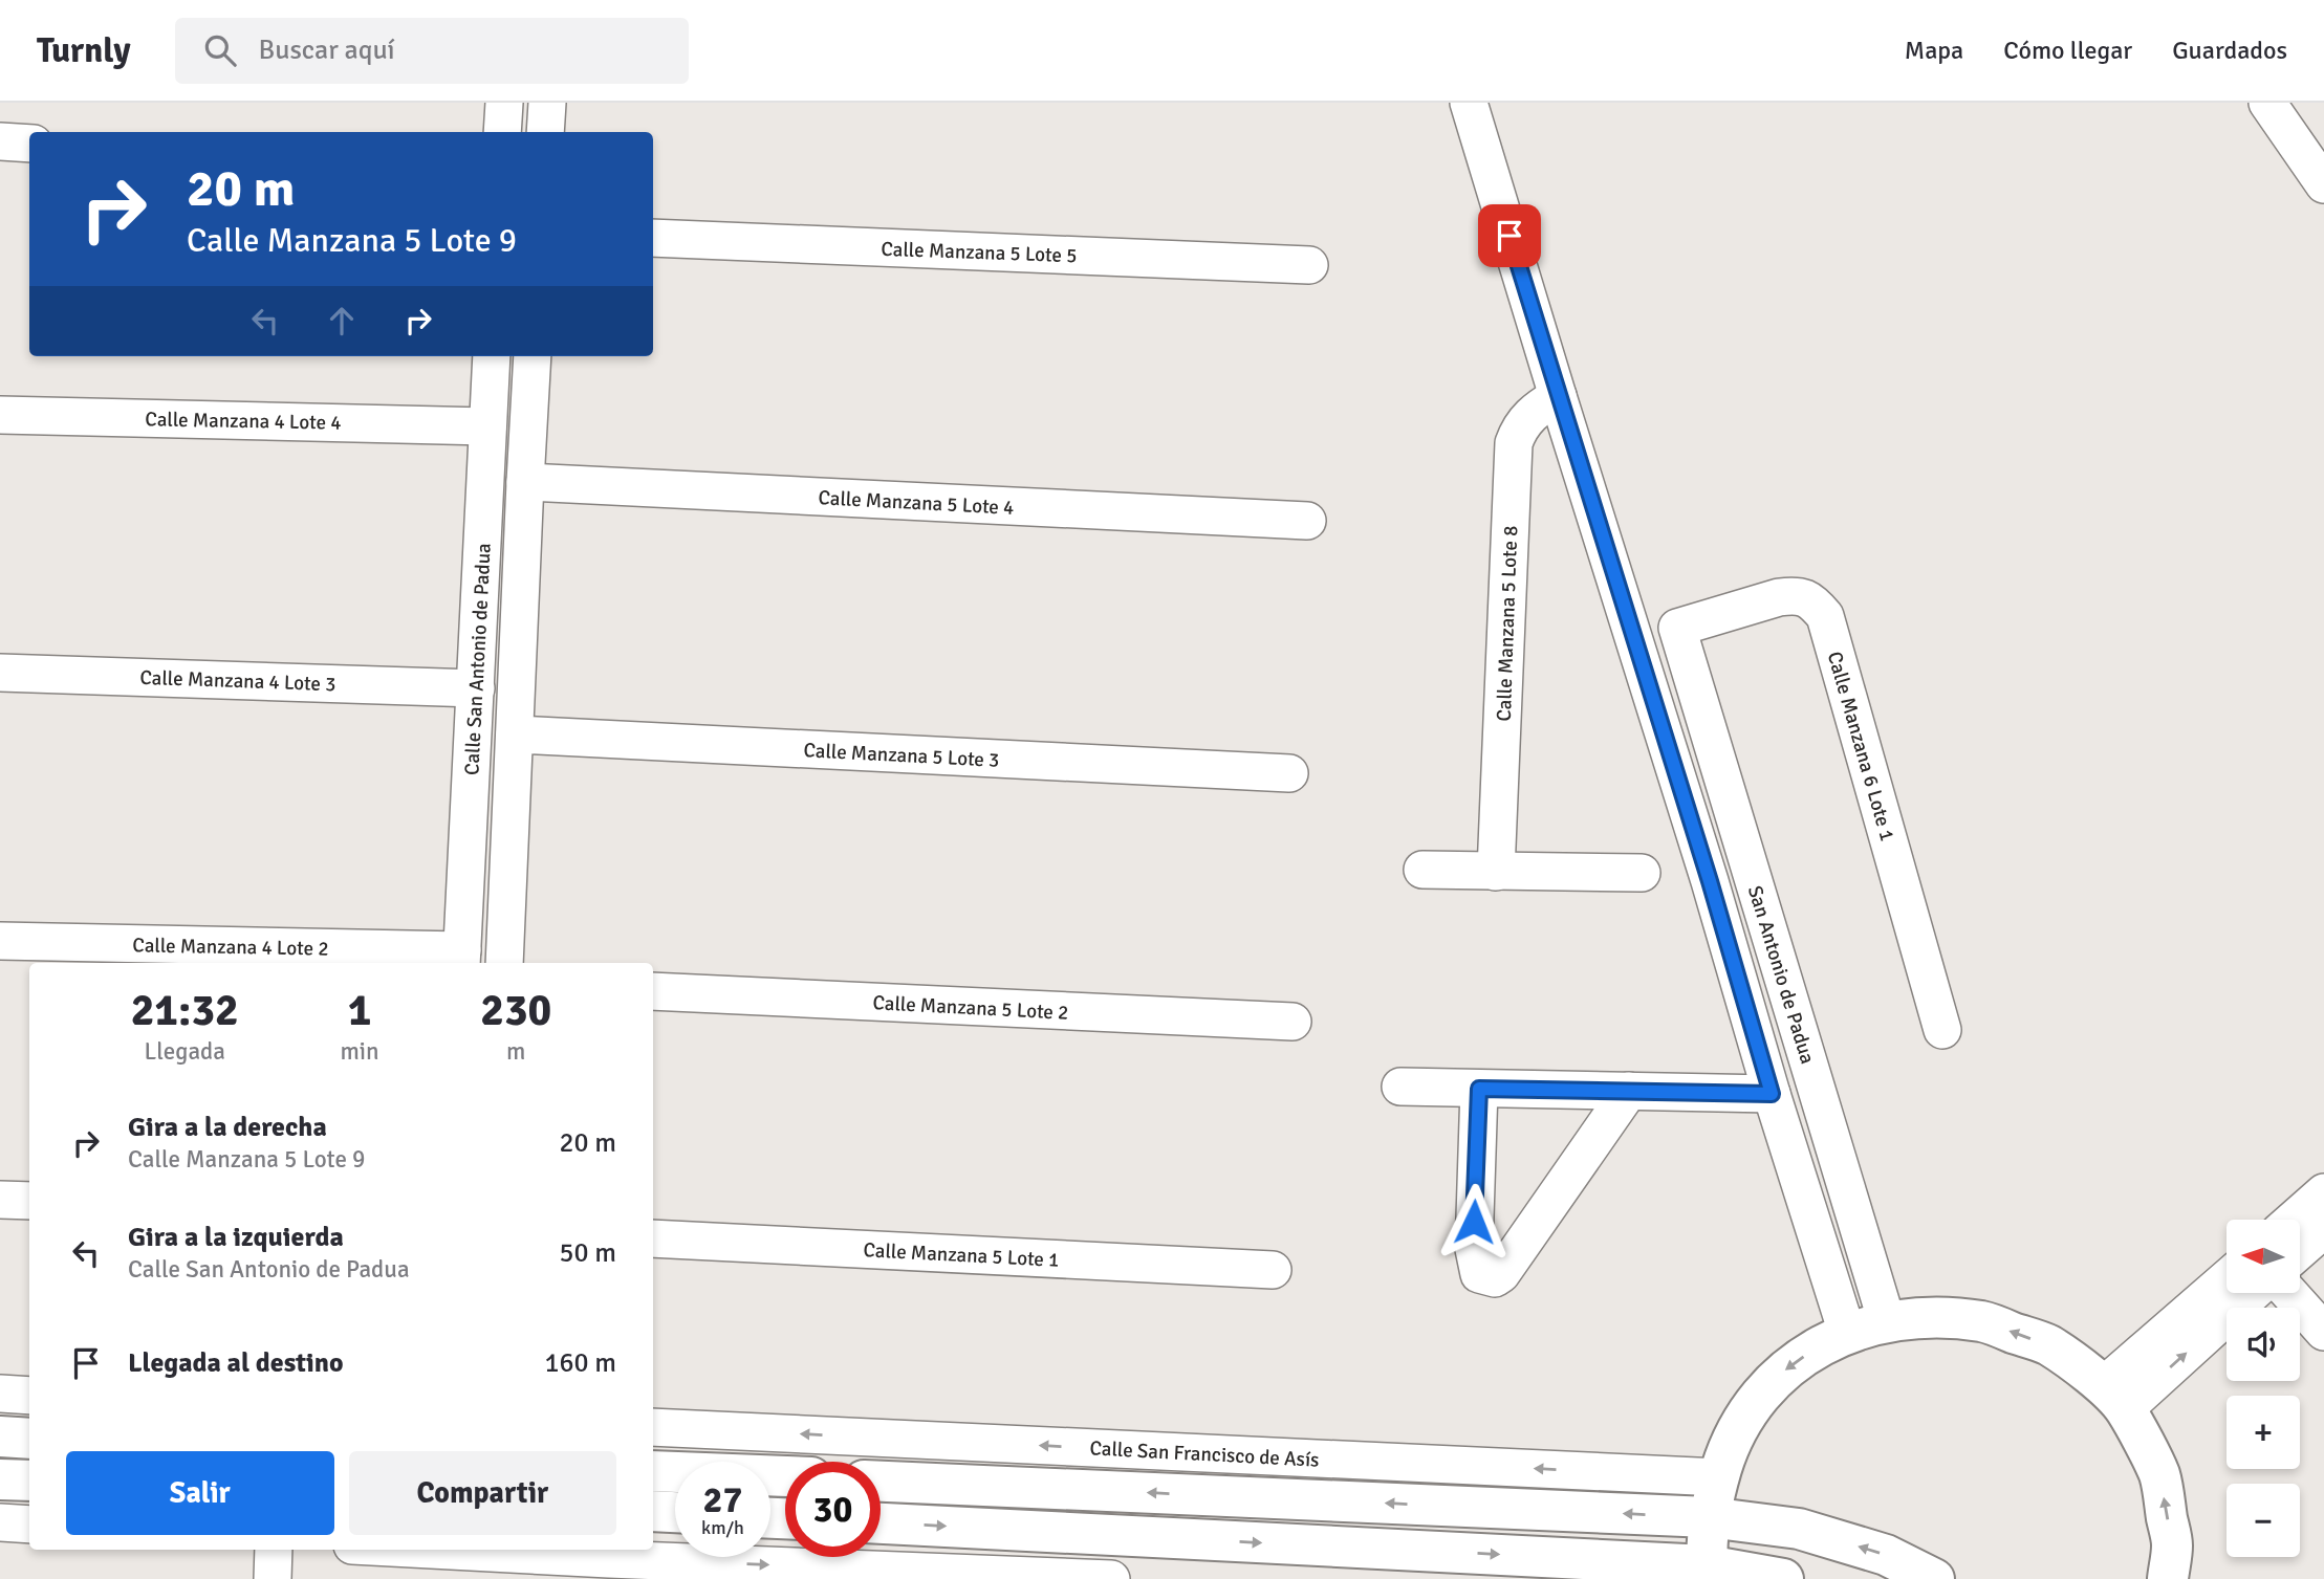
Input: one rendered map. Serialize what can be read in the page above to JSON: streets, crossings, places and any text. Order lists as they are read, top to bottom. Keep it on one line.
{"streets":{"main road":["Calle San Francisco de Asís"],"street":["Calle Manzana 5 Lote 5","Calle Manzana 4 Lote 4","Calle Manzana 5 Lote 4","Calle Manzana 5 Lote 8","Calle San Antonio de Padua","Calle Manzana 4 Lote 3","Calle Manzana 6 Lote 1","Calle Manzana 5 Lote 3","Calle Manzana 4 Lote 2","San Antonio de Padua","Calle Manzana 5 Lote 2","Calle Manzana 5 Lote 1"]},"crossings":[["Calle Manzana 4 Lote 4","Calle San Antonio de Padua"],["Calle Manzana 5 Lote 4","Calle San Antonio de Padua"],["Calle San Antonio de Padua","Calle Manzana 4 Lote 3"],["Calle San Antonio de Padua","Calle Manzana 5 Lote 3"],["Calle San Antonio de Padua","Calle Manzana 4 Lote 2"],["Calle Manzana 6 Lote 1","San Antonio de Padua"]],"one_way":["Calle San Francisco de Asís"],"north":"left","page":{"header":"Turnly","search":"Buscar aquí","nav":["Mapa","Cómo llegar","Guardados"],"turn":["20 m","Calle Manzana 5 Lote 9"],"eta":["21:32","Llegada","1","min","230","m"],"list":[{"name":"Gira a la derecha","note":"Calle Manzana 5 Lote 9","value":"20 m"},{"name":"Gira a la izquierda","note":"Calle San Antonio de Padua","value":"50 m"},{"name":"Llegada al destino","value":"160 m"}],"map_buttons":["+","−"],"buttons":["Salir","Compartir"],"speed":"27 km/h","limit":"30"}}
